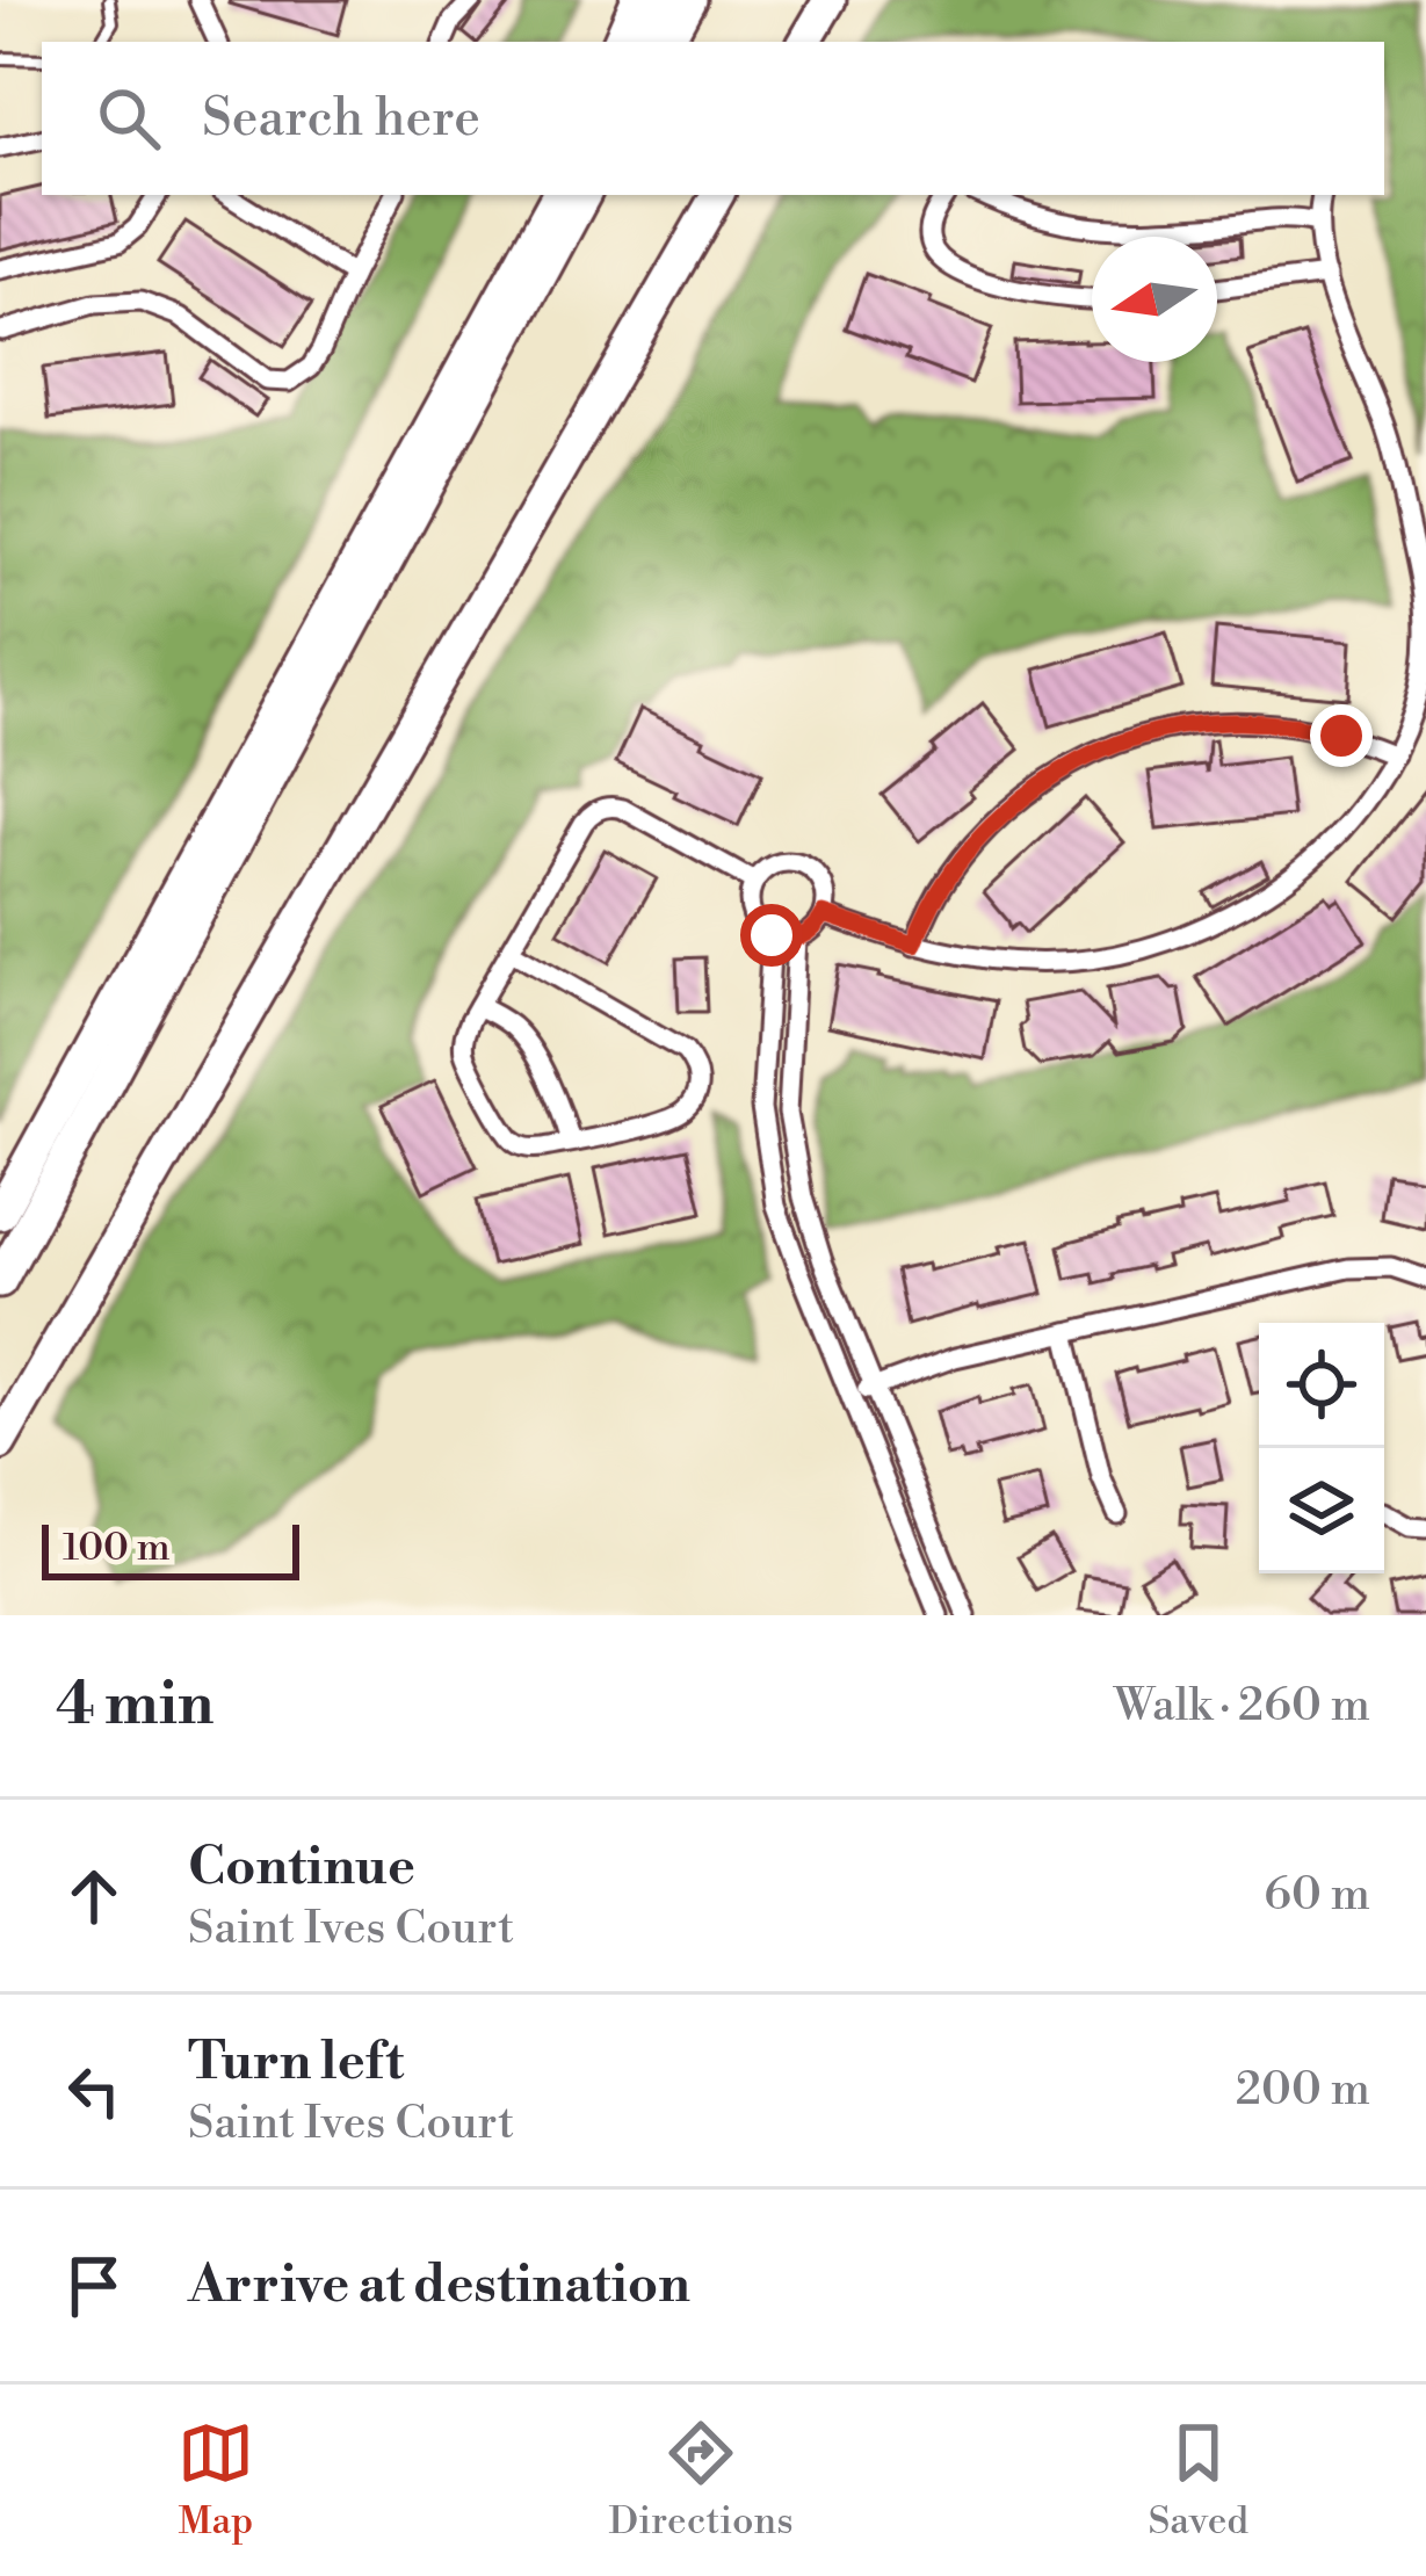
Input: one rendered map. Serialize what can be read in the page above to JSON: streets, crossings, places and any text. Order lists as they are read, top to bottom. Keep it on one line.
{"scale_bar":"100 m","north":"left","page":{"search":"Search here","scale":"100 m","heading":["4 min","Walk · 260 m"],"list":[["Continue","Saint Ives Court","60 m"],["Turn left","Saint Ives Court","200 m"],"Arrive at destination"],"nav":["Map","Directions","Saved"]}}
